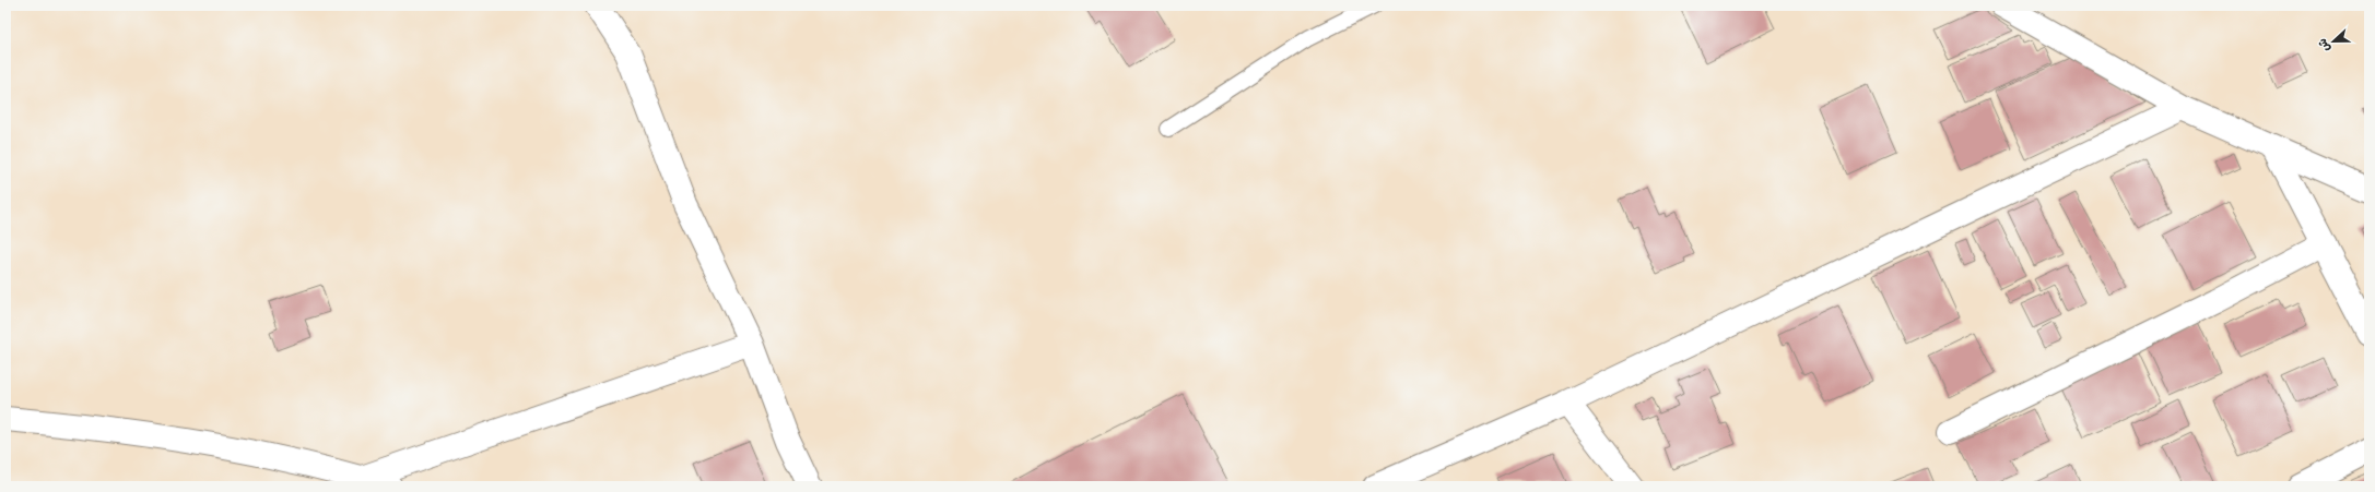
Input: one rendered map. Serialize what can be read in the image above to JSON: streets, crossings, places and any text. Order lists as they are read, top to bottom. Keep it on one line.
{"north":"left"}
